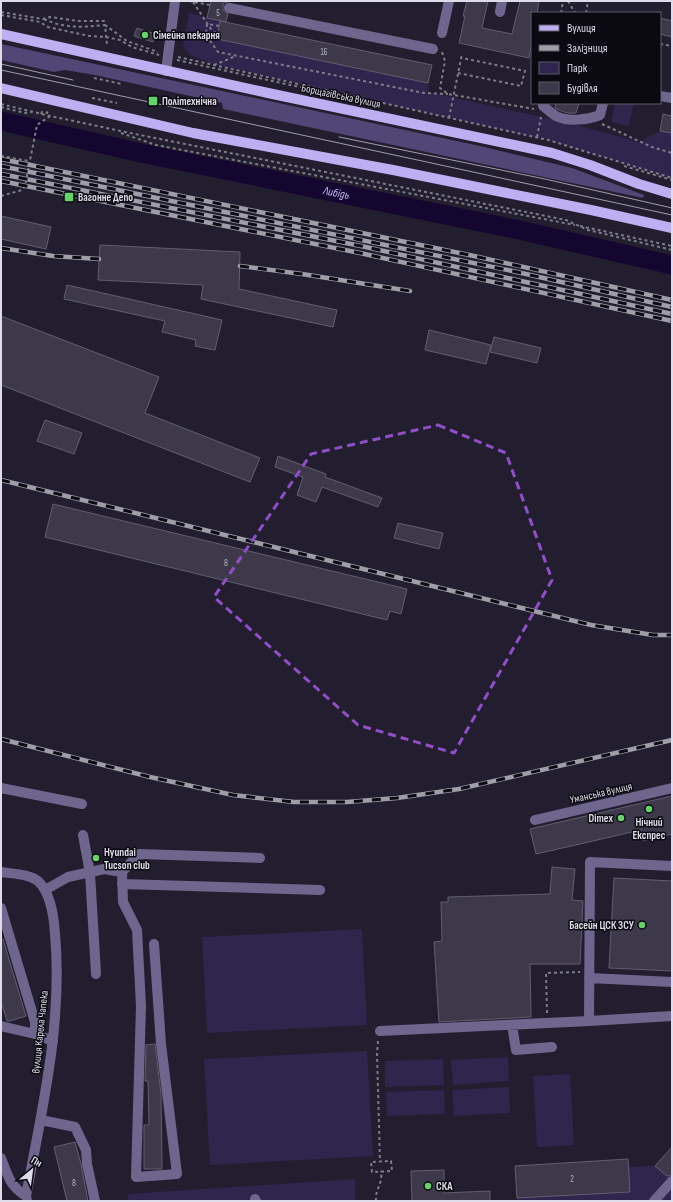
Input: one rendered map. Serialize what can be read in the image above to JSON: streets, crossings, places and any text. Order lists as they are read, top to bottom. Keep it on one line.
{"streets":{"main road":["Борщагівська вулиця"],"street":["Уманська вулиця","вулиця Карела Чапека"]},"water":["Либідь"],"places":{"other":["Сімейна пекарня","Нічний Експрес","Dimex","Hyundai Tucson club","Басейн ЦСК ЗСУ","СКА"],"transit":["Політехнічна","Вагонне Депо"]},"house_numbers":["5","16","8","2","8"],"legend":["Вулиця","Залізниця","Парк","Будівля"],"north":"top right"}
